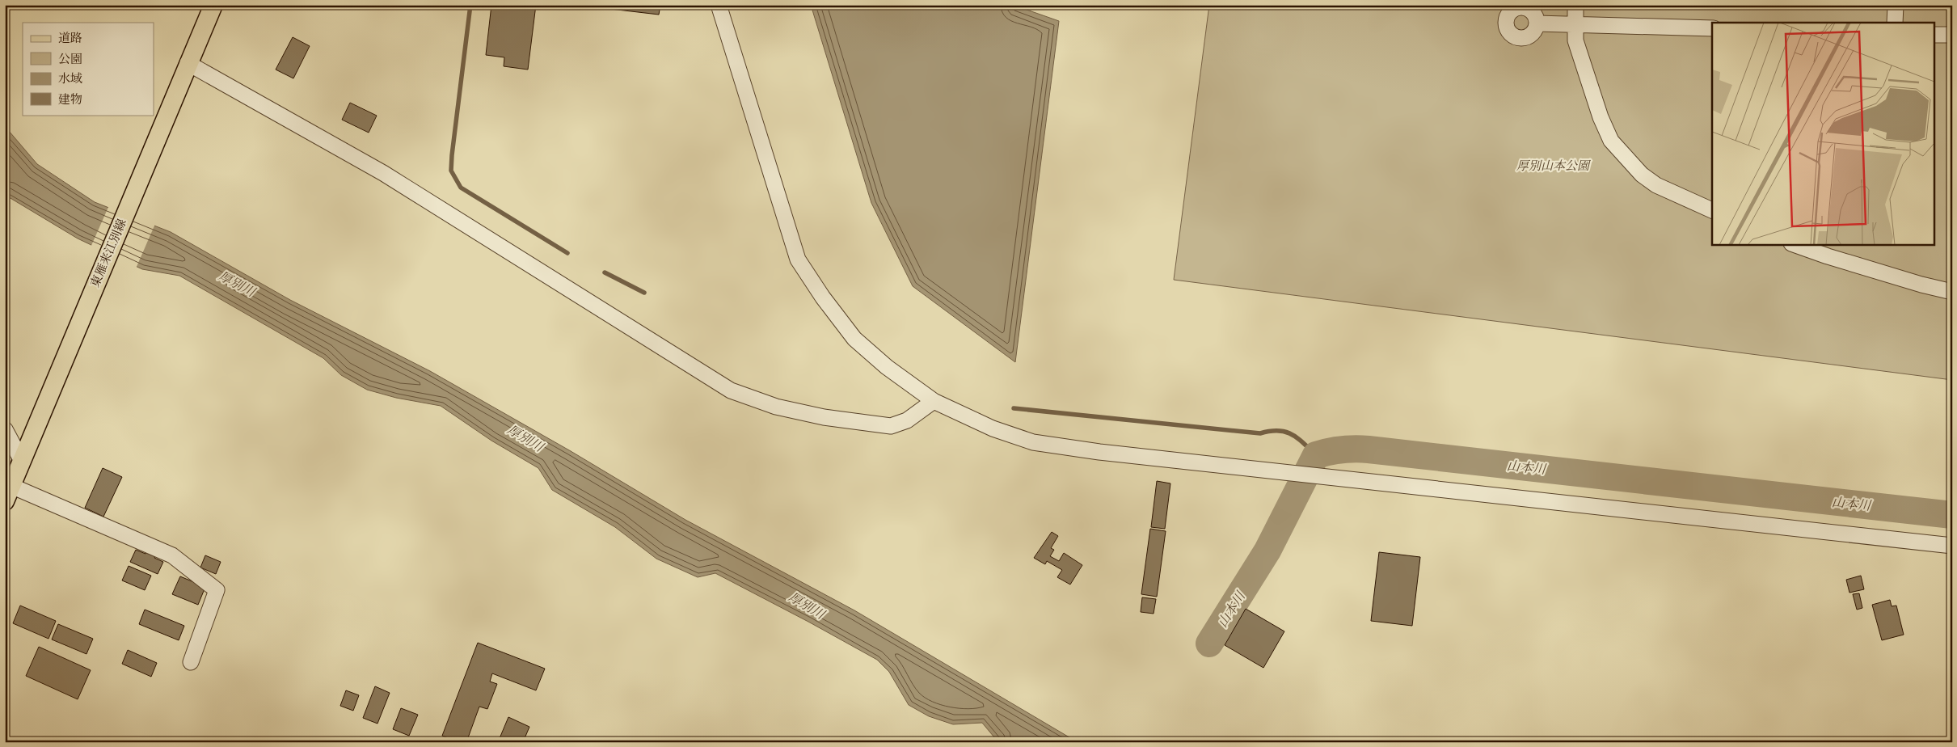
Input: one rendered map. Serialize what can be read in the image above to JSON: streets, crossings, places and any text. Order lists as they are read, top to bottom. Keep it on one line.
{"streets":{"main road":["東雁来江別線"]},"water":["厚別川","山本川"],"parks":["厚別山本公園"],"legend":["道路","公園","水域","建物"]}
